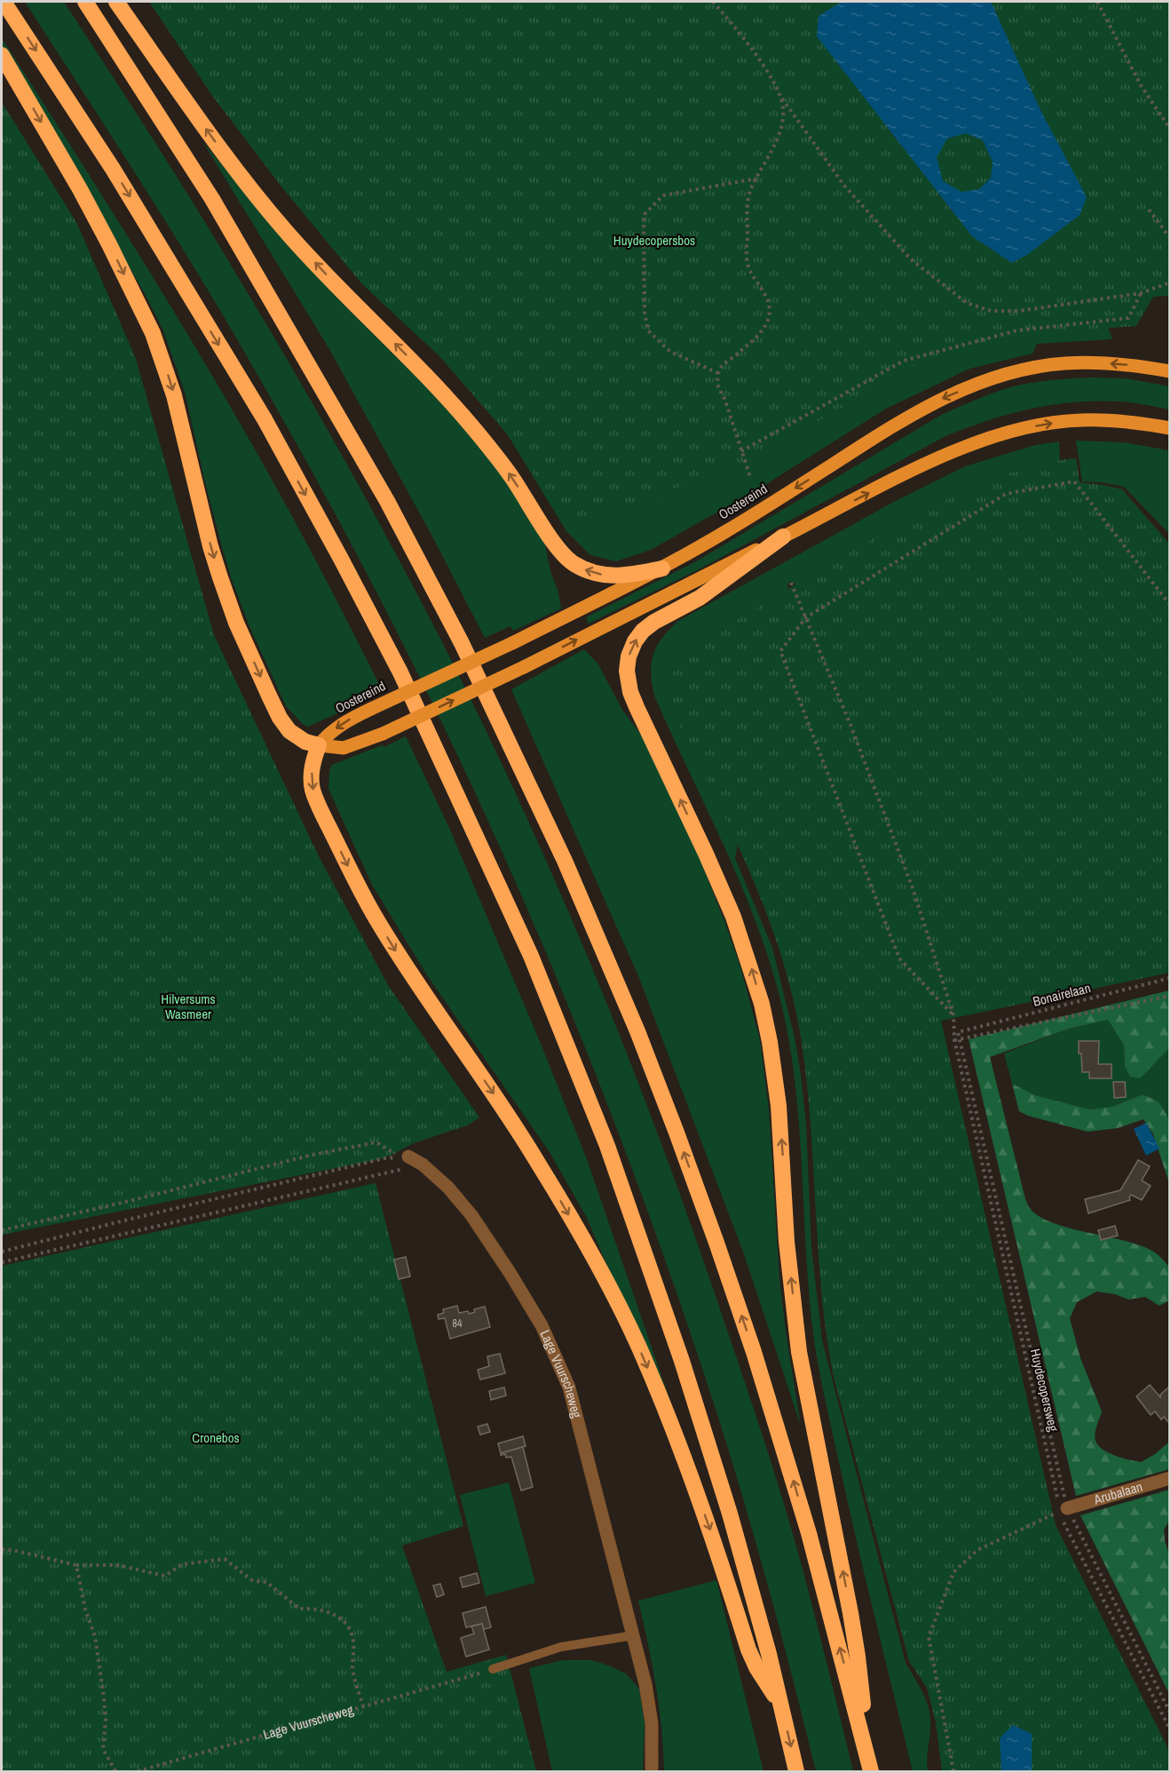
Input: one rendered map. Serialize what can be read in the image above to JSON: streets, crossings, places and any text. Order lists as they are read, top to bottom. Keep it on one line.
{"streets":{"main road":["Oostereind"],"street":["Lage Vuurscheweg","Arubalaan"],"path":["Bonairelaan","Huydecopersweg"]},"crossings":[["Bonairelaan","Huydecopersweg"],["Huydecopersweg","Arubalaan"]],"parks":["Huydecopersbos","Hilversums Wasmeer","Cronebos"],"house_numbers":["84"]}
